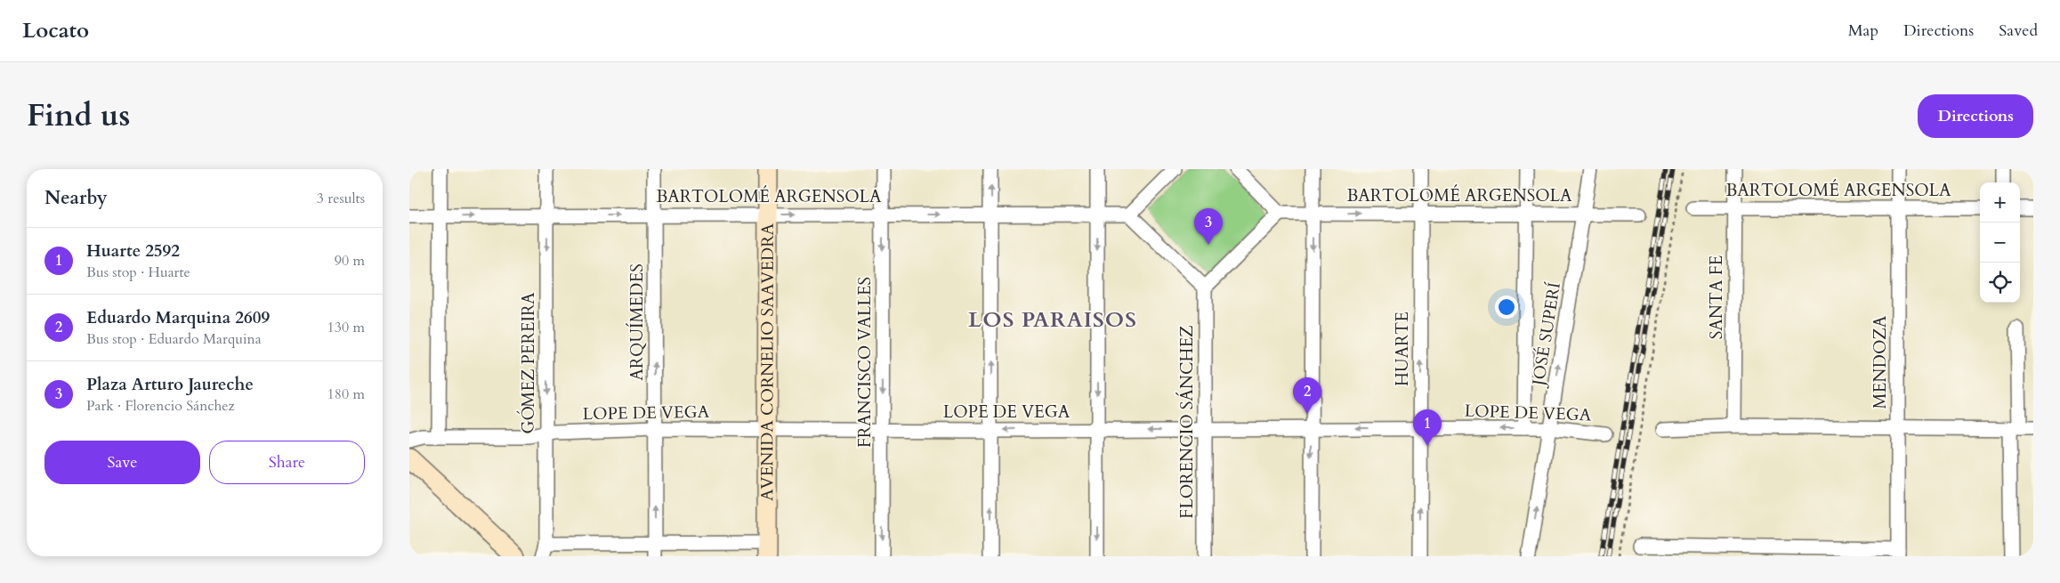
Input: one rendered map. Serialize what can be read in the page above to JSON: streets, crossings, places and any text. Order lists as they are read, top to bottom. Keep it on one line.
{"streets":{"main road":["AVENIDA CORNELIO SAAVEDRA"],"street":["BARTOLOMÉ ARGENSOLA","SANTA FE","ARQUÍMEDES","JOSÉ SUPERÍ","HUARTE","FRANCISCO VALLES","MENDOZA","GÓMEZ PEREIRA","LOPE DE VEGA","FLORENCIO SÁNCHEZ"]},"crossings":[["BARTOLOMÉ ARGENSOLA","SANTA FE"],["BARTOLOMÉ ARGENSOLA","ARQUÍMEDES"],["BARTOLOMÉ ARGENSOLA","JOSÉ SUPERÍ"],["BARTOLOMÉ ARGENSOLA","HUARTE"],["BARTOLOMÉ ARGENSOLA","FRANCISCO VALLES"],["BARTOLOMÉ ARGENSOLA","MENDOZA"],["BARTOLOMÉ ARGENSOLA","GÓMEZ PEREIRA"],["BARTOLOMÉ ARGENSOLA","AVENIDA CORNELIO SAAVEDRA"],["ARQUÍMEDES","LOPE DE VEGA"],["JOSÉ SUPERÍ","LOPE DE VEGA"],["HUARTE","LOPE DE VEGA"],["FRANCISCO VALLES","LOPE DE VEGA"],["GÓMEZ PEREIRA","LOPE DE VEGA"],["AVENIDA CORNELIO SAAVEDRA","LOPE DE VEGA"],["LOPE DE VEGA","FLORENCIO SÁNCHEZ"]],"one_way":["BARTOLOMÉ ARGENSOLA","ARQUÍMEDES","LOPE DE VEGA"],"districts":["LOS PARAISOS"],"page":{"header":"Locato","nav":["Map","Directions","Saved"],"title":"Find us","buttons":["Directions",["Save","Share"]],"heading":["Nearby","3 results"],"map_buttons":["+","−"],"pins":["3","2","1"],"list":[{"mark":"1","name":"Huarte 2592","note":"Bus stop · Huarte","value":"90 m"},{"mark":"2","name":"Eduardo Marquina 2609","note":"Bus stop · Eduardo Marquina","value":"130 m"},{"mark":"3","name":"Plaza Arturo Jaureche","note":"Park · Florencio Sánchez","value":"180 m"}]}}
